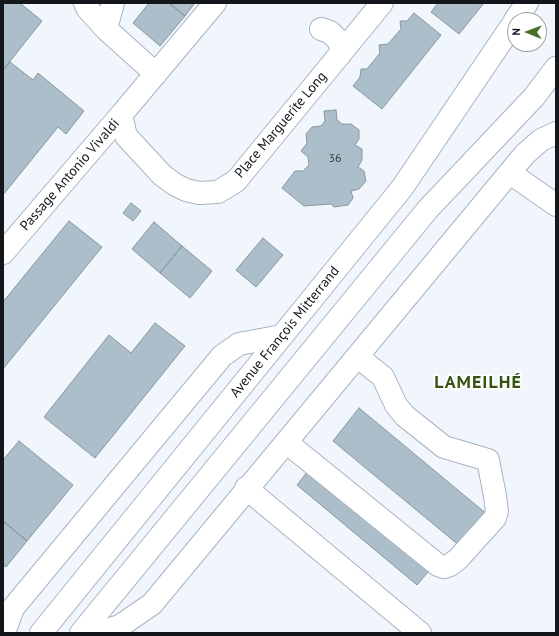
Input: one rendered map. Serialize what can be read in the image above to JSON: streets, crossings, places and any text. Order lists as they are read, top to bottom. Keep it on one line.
{"streets":{"street":["Place Marguerite Long","Passage Antonio Vivaldi","Avenue François Mitterrand"]},"districts":["LAMEILHÉ"],"house_numbers":["36"],"north":"left"}
